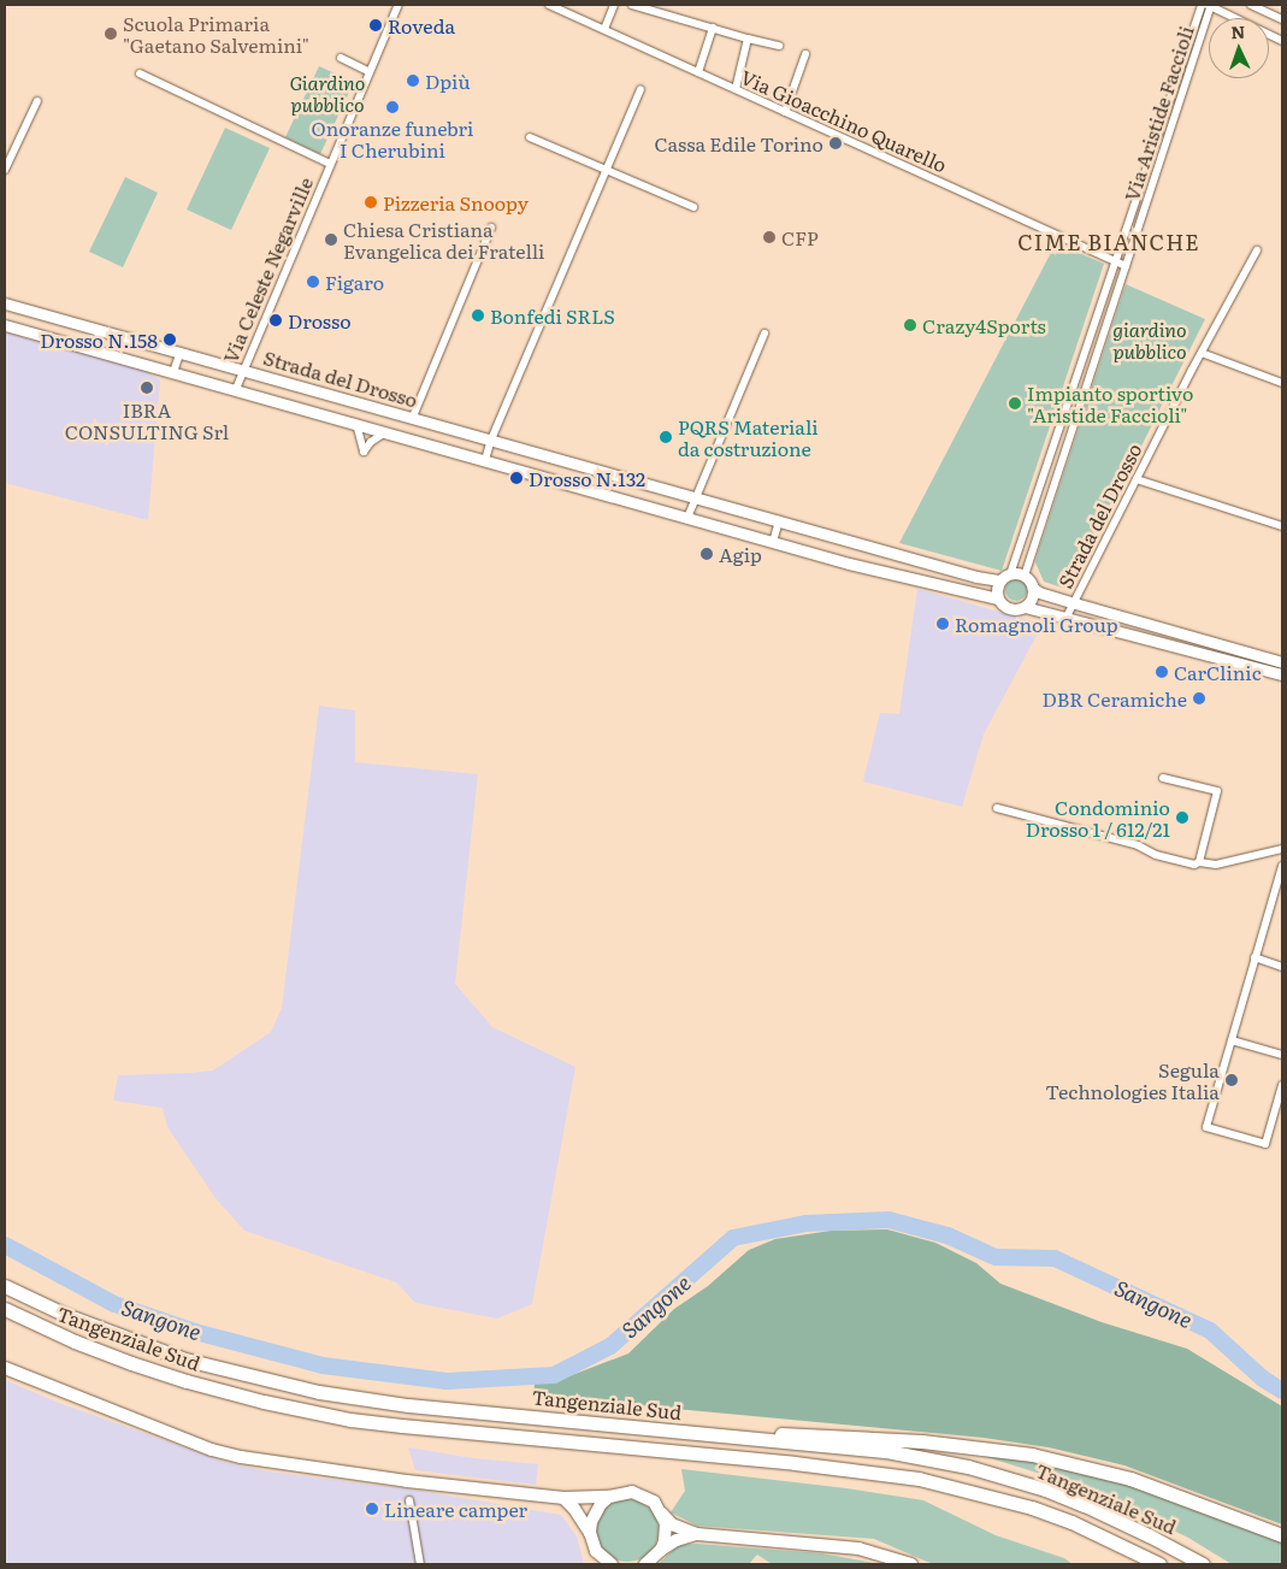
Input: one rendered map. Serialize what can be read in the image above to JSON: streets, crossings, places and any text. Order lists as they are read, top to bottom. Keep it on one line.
{"streets":{"highway":["Tangenziale Sud"],"street":["Via Aristide Faccioli","Via Gioacchino Quarello","Via Celeste Negarville","Strada del Drosso"]},"crossings":[["Via Aristide Faccioli","Via Gioacchino Quarello"],["Via Aristide Faccioli","Strada del Drosso"],["Via Celeste Negarville","Strada del Drosso"]],"districts":["CIME BIANCHE"],"water":["Sangone"],"parks":["Giardino pubblico","giardino pubblico"],"places":["Roveda","Scuola Primaria \"Gaetano Salvemini\"","Dpiù","Onoranze funebri I Cherubini","Cassa Edile Torino","Pizzeria Snoopy","CFP","Chiesa Cristiana Evangelica dei Fratelli","Figaro","Bonfedi SRLS","Drosso","Crazy4Sports","Drosso N.158","IBRA CONSULTING Srl","Impianto sportivo \"Aristide Faccioli\"","PQRS Materiali da costruzione","Drosso N.132","Agip","Romagnoli Group","CarClinic","DBR Ceramiche","Condominio Drosso 1 / 612/21","Segula Technologies Italia","Lineare camper"],"north":"top"}
